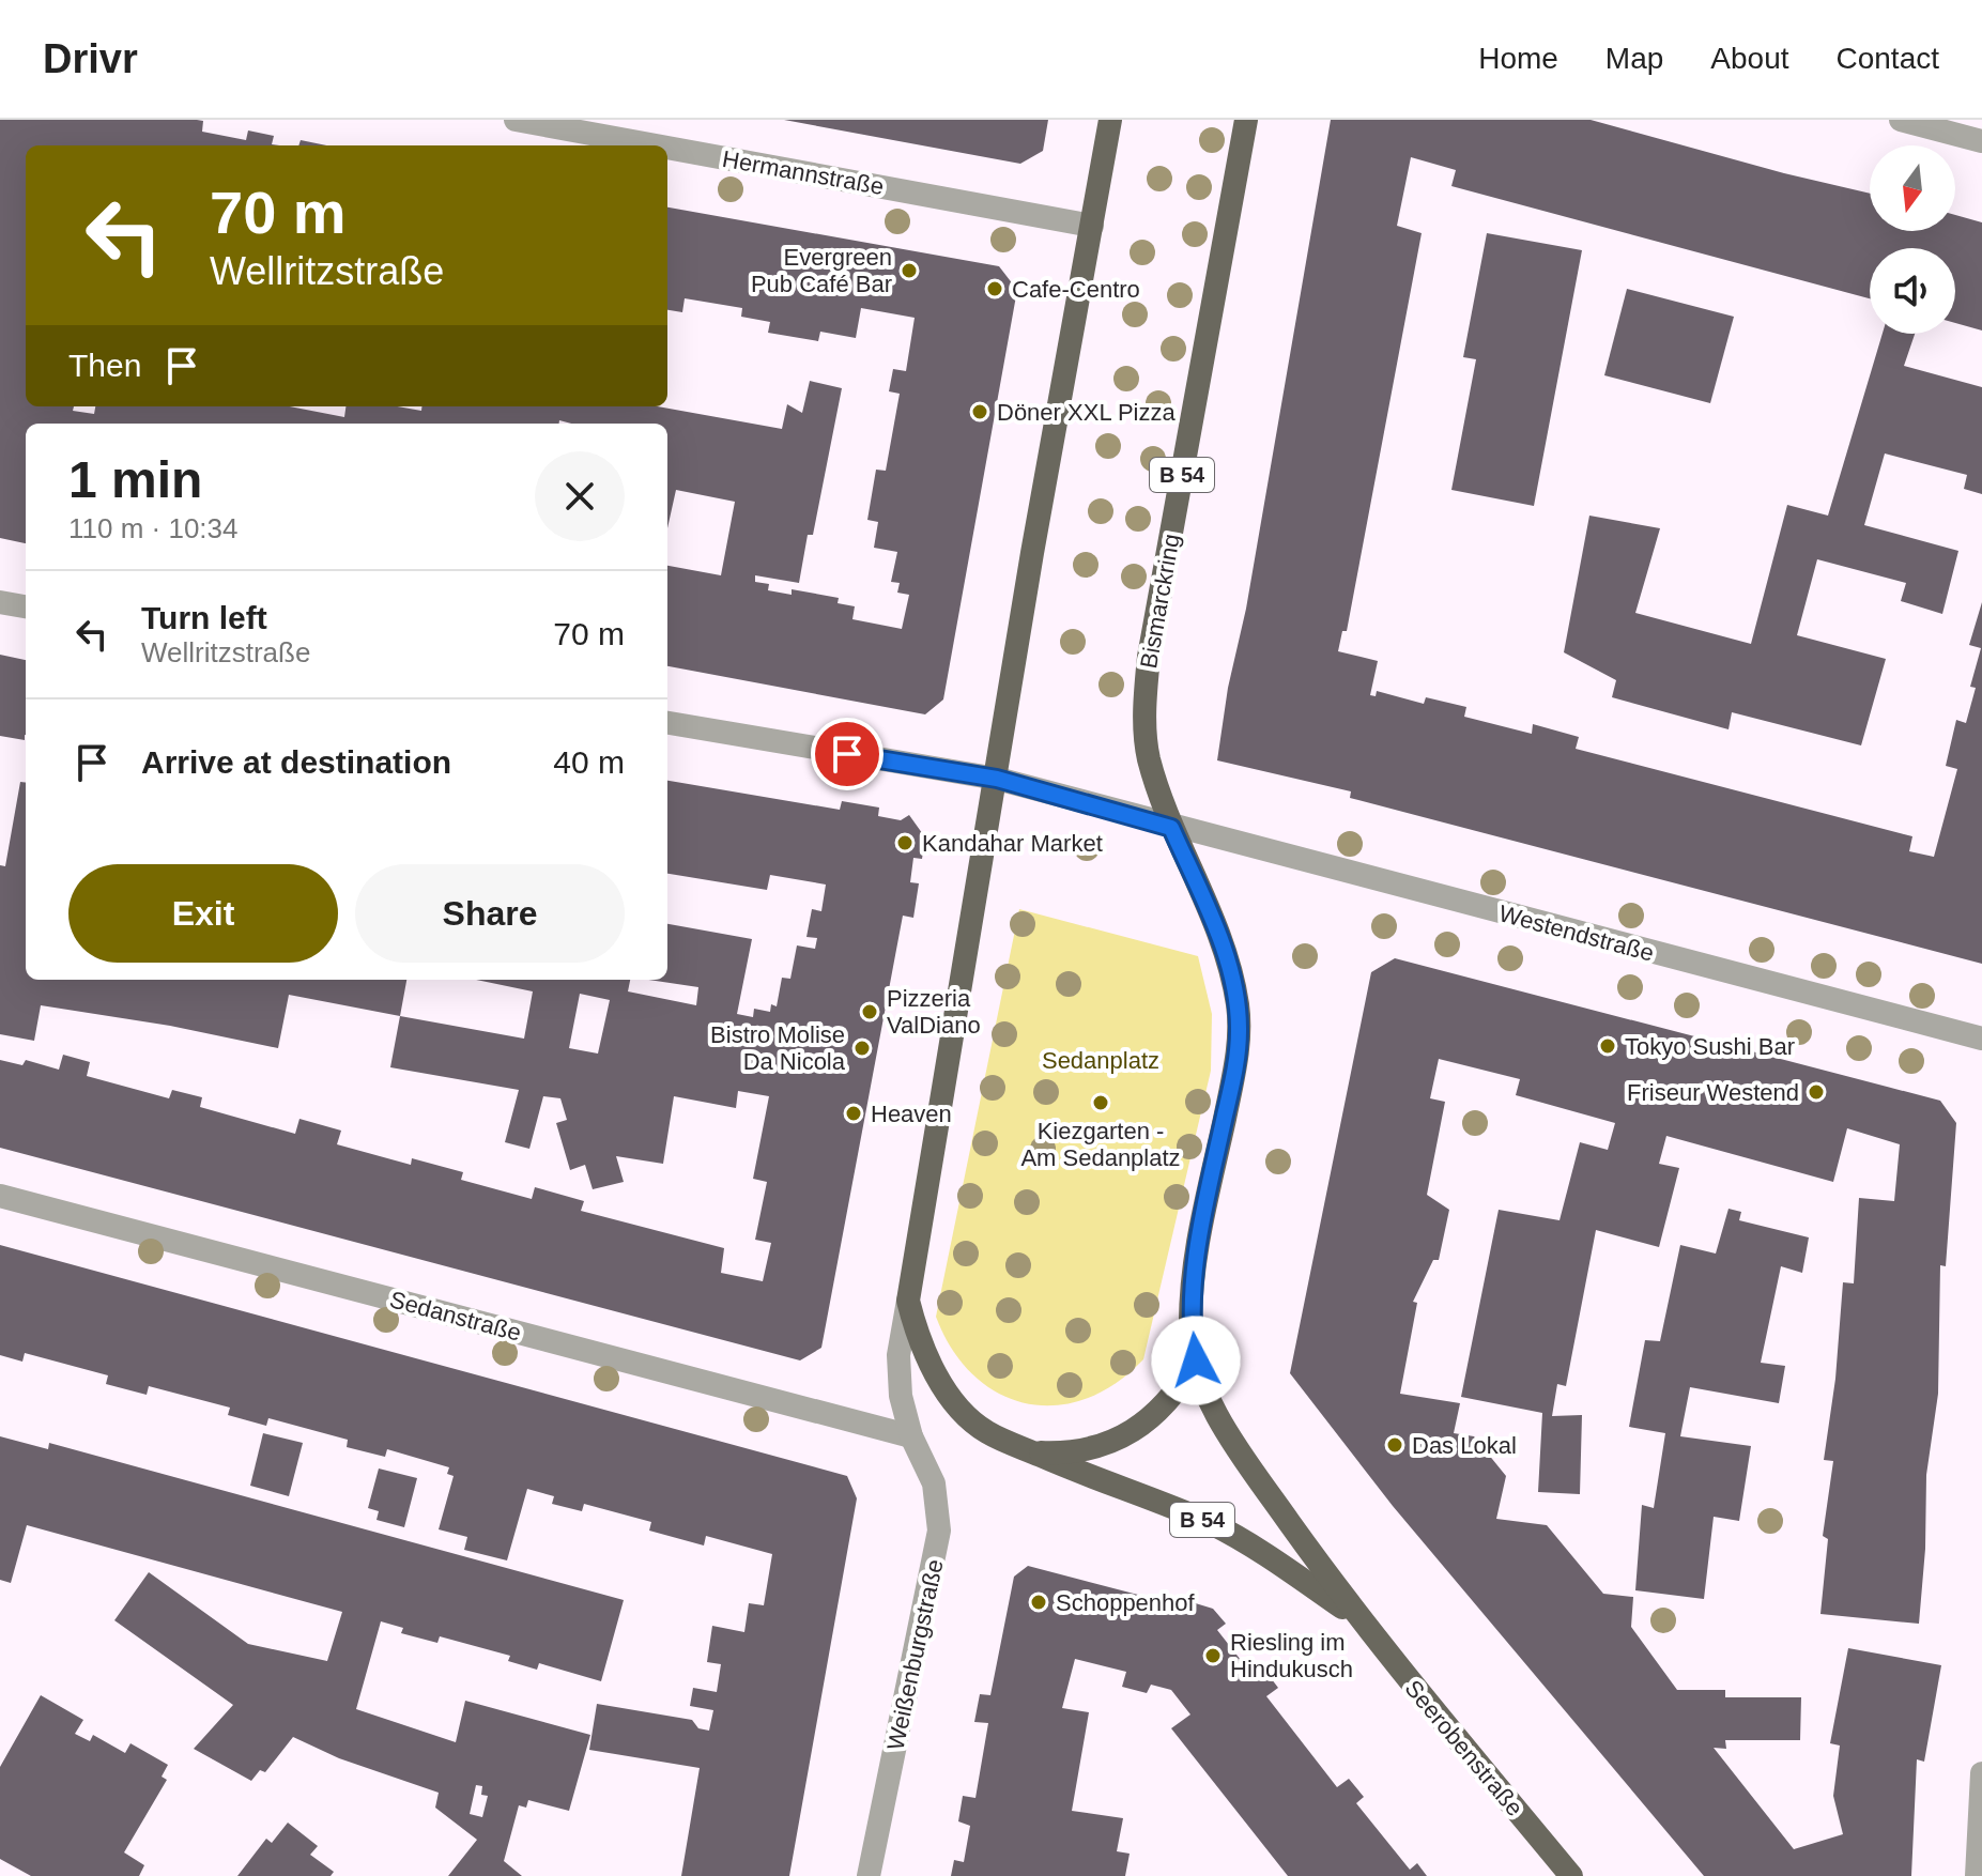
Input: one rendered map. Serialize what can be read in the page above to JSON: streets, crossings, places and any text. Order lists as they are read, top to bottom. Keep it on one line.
{"streets":{"main road":["B 54","Bismarckring","Seerobenstraße"],"street":["Hermannstraße","Westendstraße","Sedanstraße","Weißenburgstraße"]},"crossings":[["Hermannstraße","B 54"],["B 54","Bismarckring"],["B 54","Westendstraße"],["B 54","Seerobenstraße"],["Bismarckring","Westendstraße"],["Sedanstraße","Weißenburgstraße"]],"parks":["Sedanplatz"],"places":["Evergreen Pub Café Bar","Cafe-Centro","Döner XXL Pizza","Kandahar Market","Pizzeria ValDiano","Tokyo Sushi Bar","Bistro Molise Da Nicola","Friseur Westend","Kiezgarten - Am Sedanplatz","Heaven","Das Lokal","Schoppenhof","Riesling im Hindukusch"],"north":"bottom","page":{"header":"Drivr","nav":["Home","Map","About","Contact"],"turn":["70 m","Wellritzstraße"],"then":"Then","heading":["1 min","110 m · 10:34"],"list":[{"name":"Turn left","note":"Wellritzstraße","value":"70 m"},{"name":"Arrive at destination","value":"40 m"}],"buttons":["Exit","Share"]}}
